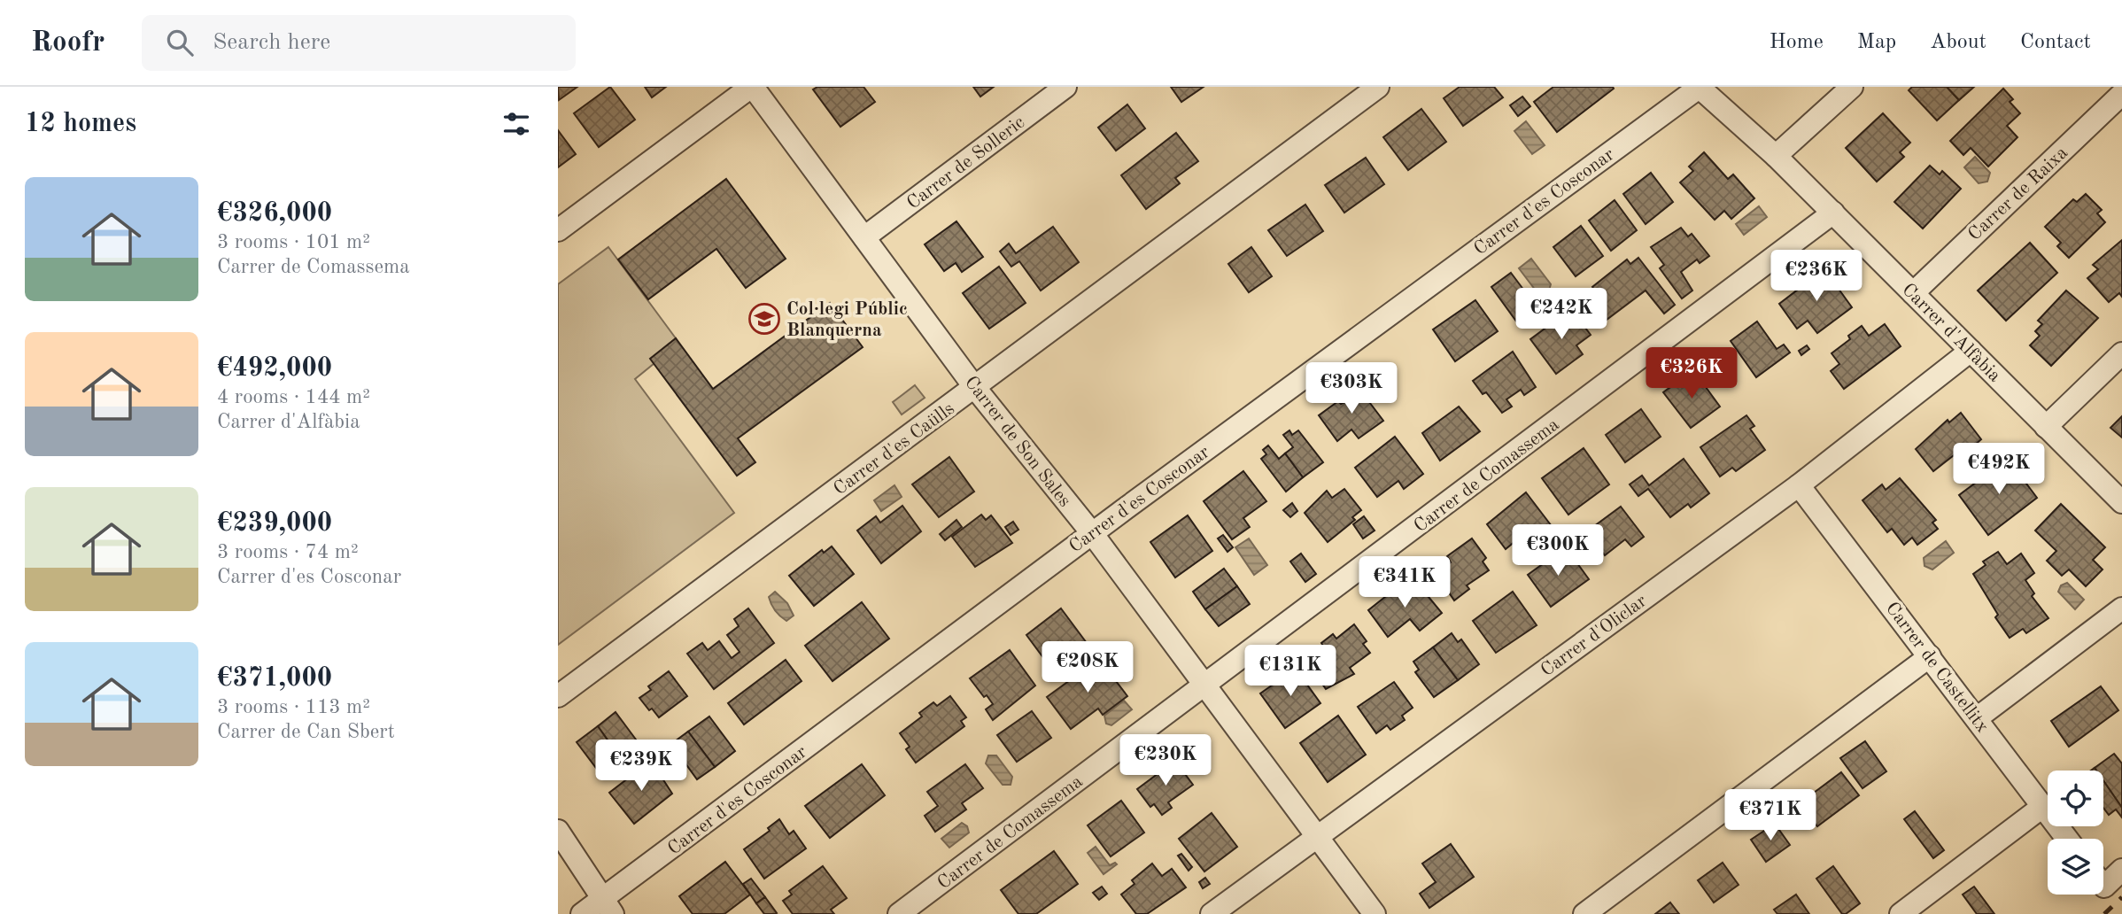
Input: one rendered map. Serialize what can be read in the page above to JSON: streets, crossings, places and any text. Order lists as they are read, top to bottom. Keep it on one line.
{"streets":{"street":["Carrer de Solleric","Carrer de Raixa","Carrer d'es Cosconar","Carrer d'Alfàbia","Carrer de Son Sales","Carrer d'es Caülls","Carrer de Comassema","Carrer d'Oliclar","Carrer de Castellitx"]},"crossings":[["Carrer de Solleric","Carrer de Son Sales"],["Carrer de Raixa","Carrer d'Alfàbia"],["Carrer d'es Cosconar","Carrer d'Alfàbia"],["Carrer d'es Cosconar","Carrer de Son Sales"],["Carrer d'Alfàbia","Carrer de Comassema"],["Carrer d'Alfàbia","Carrer d'Oliclar"],["Carrer de Son Sales","Carrer d'es Caülls"],["Carrer de Son Sales","Carrer de Comassema"],["Carrer de Son Sales","Carrer d'Oliclar"],["Carrer d'Oliclar","Carrer de Castellitx"]],"places":{"school or university":["Col·legi Públic Blanquerna"]},"page":{"header":"Roofr","search":"Search here","nav":["Home","Map","About","Contact"],"heading":"12 homes","list":[{"name":"€326,000","note":"3 rooms · 101 m² · Carrer de Comassema"},{"name":"€492,000","note":"4 rooms · 144 m² · Carrer d'Alfàbia"},{"name":"€239,000","note":"3 rooms · 74 m² · Carrer d'es Cosconar"},{"name":"€371,000","note":"3 rooms · 113 m² · Carrer de Can Sbert"}],"price":["€236K","€242K","€326K","€303K","€492K","€300K","€341K","€208K","€131K","€230K","€239K","€371K"]}}
